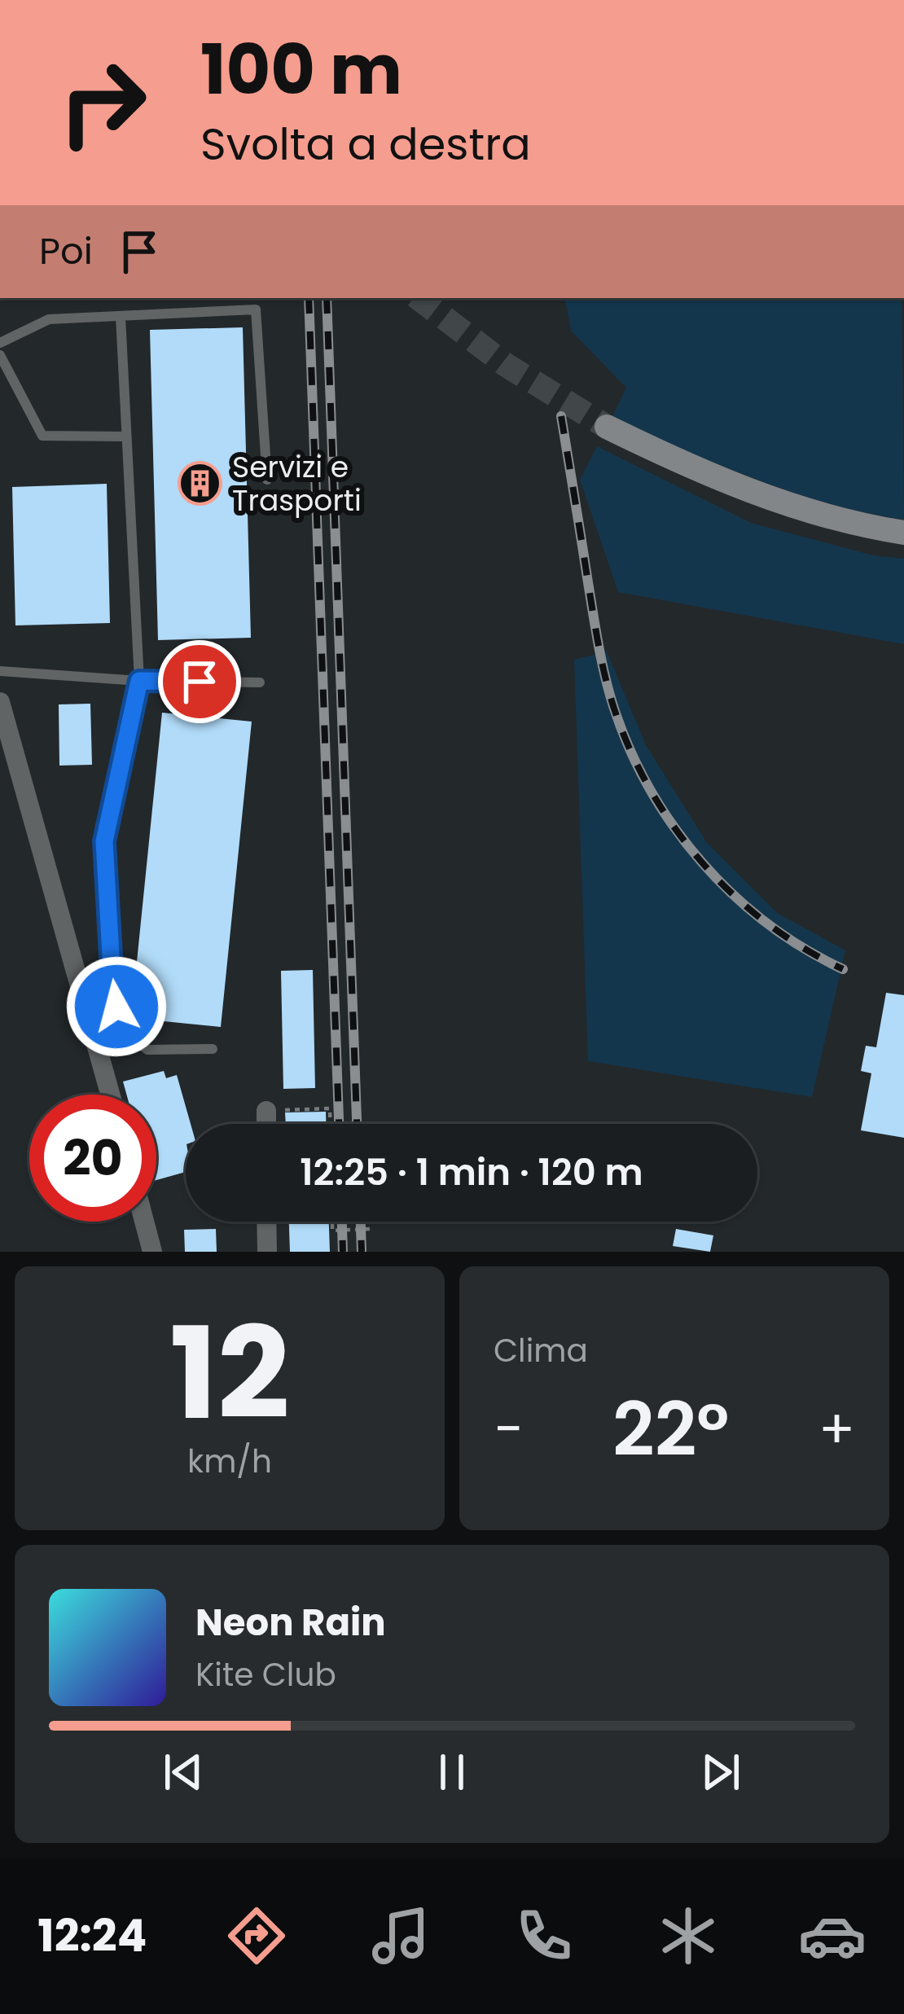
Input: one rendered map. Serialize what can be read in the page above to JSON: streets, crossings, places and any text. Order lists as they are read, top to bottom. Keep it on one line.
{"places":{"building":["Servizi e Trasporti"]},"page":{"turn":["100 m","Svolta a destra"],"then":"Poi","limit":"20","trip":"12:25 · 1 min · 120 m","tile":[["12","km/h"],"Clima"],"heat":["−","22°","+"],"song":["Neon Rain","Kite Club"],"tabs":"12:24"}}
